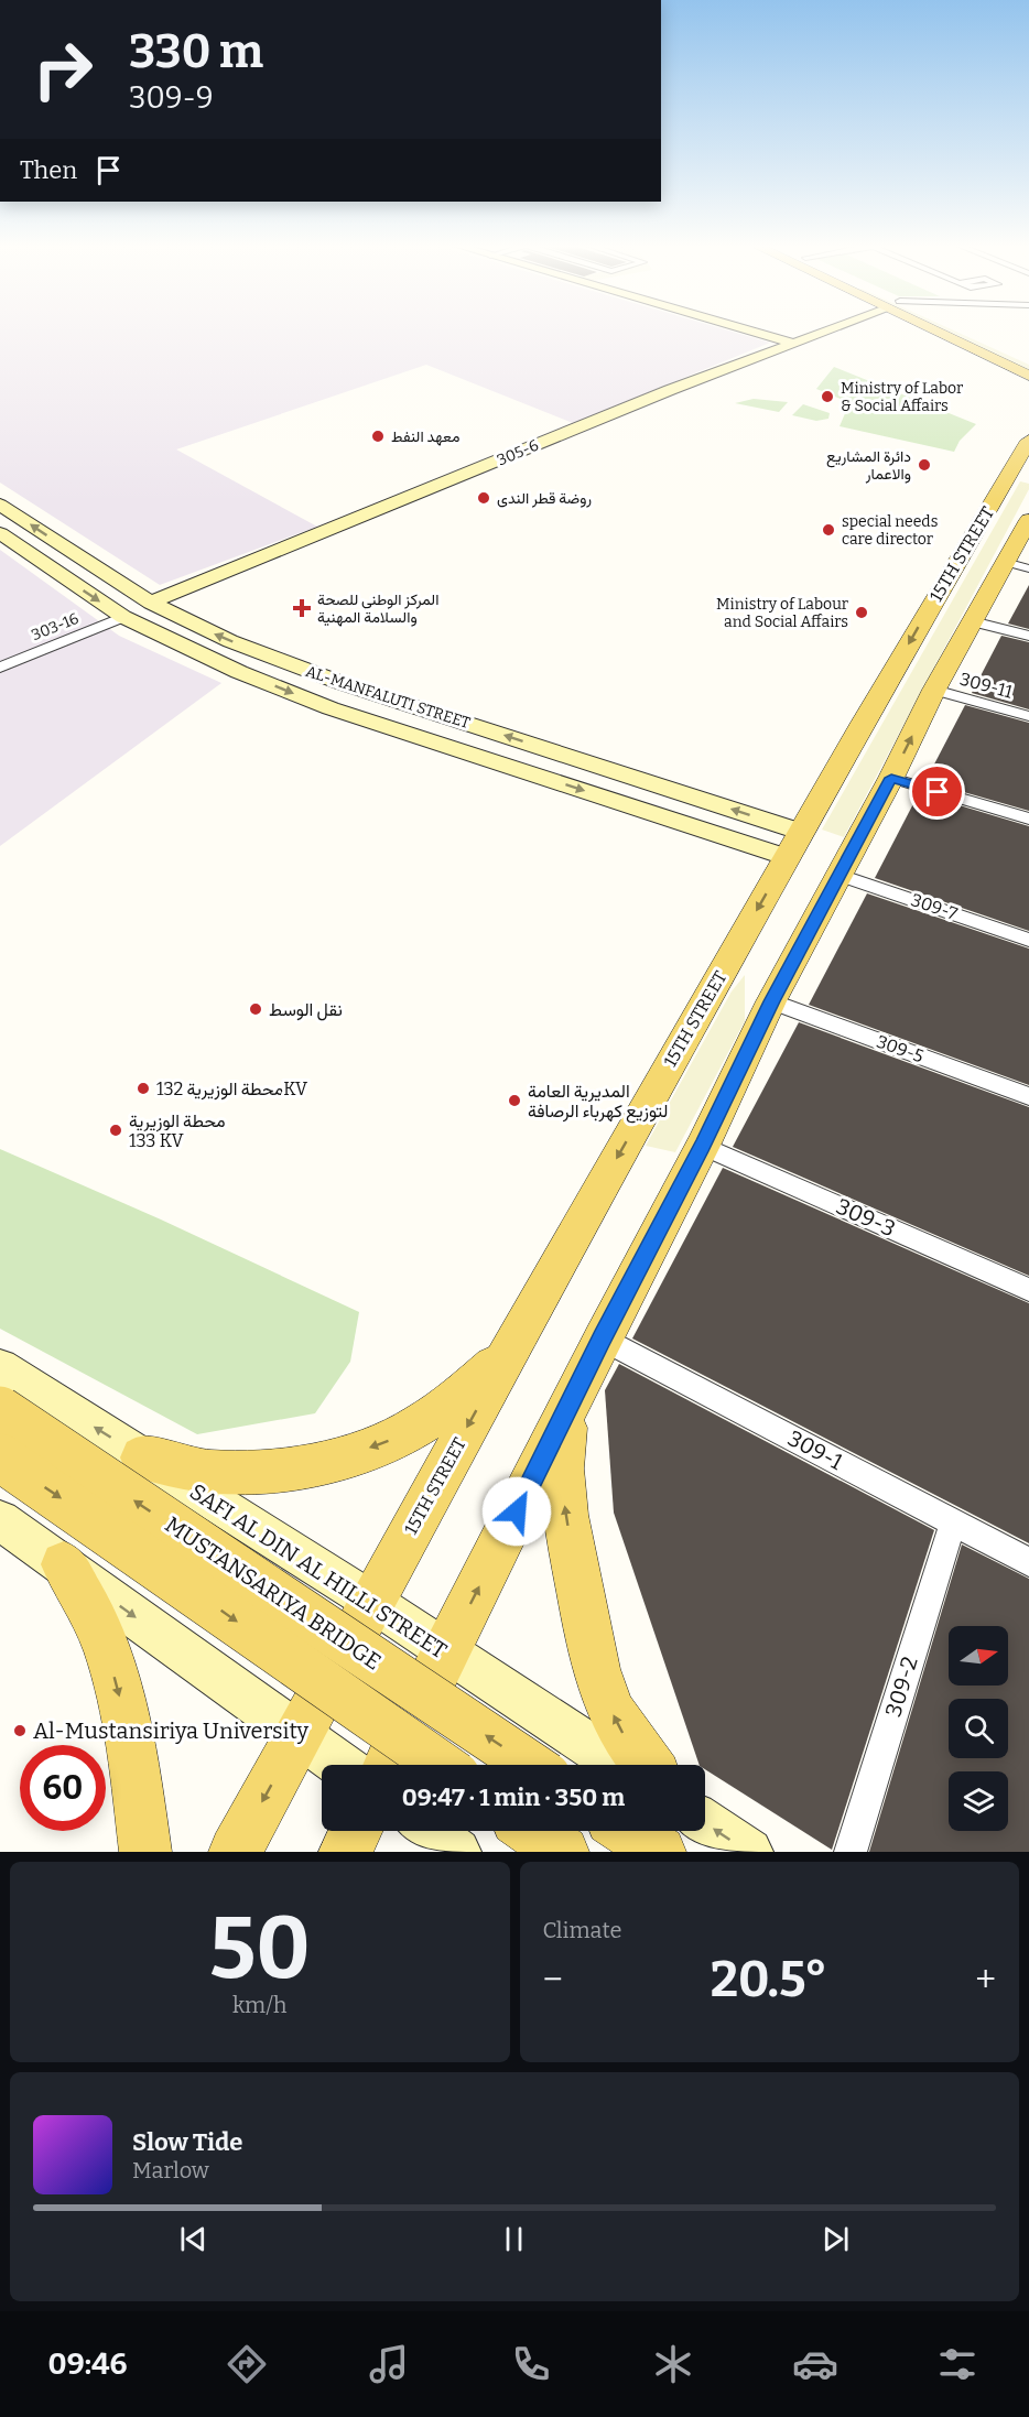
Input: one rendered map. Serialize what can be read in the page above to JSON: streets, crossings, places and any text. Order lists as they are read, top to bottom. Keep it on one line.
{"streets":{"main road":["15TH STREET","MUSTANSARIYA BRIDGE"],"street":["305-6","303-16","309-11","AL-MANFALUTI STREET","309-7","309-5","309-3","309-1","SAFI AL DIN AL HILLI STREET","309-2"]},"crossings":[["305-6","AL-MANFALUTI STREET"],["15TH STREET","AL-MANFALUTI STREET"],["15TH STREET","SAFI AL DIN AL HILLI STREET"],["303-16","AL-MANFALUTI STREET"],["309-1","309-2"]],"places":{"other":["Ministry of Labor & Social Affairs","معهد النفط","دائرة المشاريع والاعمار","روضة قطر الندى","special needs care director","Ministry of Labour and Social Affairs","نقل الوسط","محطة الوزيرية 132KV","المديرية العامة لتوزيع كهرباء الرصافة","محطة الوزيرية 133 KV","Al-Mustansiriya University"],"health":["المركز الوطني للصحة والسلامة المهنية"]},"north":"right","page":{"turn":["330 m","309-9"],"then":"Then","limit":"60","trip":"09:47 · 1 min · 350 m","tile":[["50","km/h"],"Climate"],"heat":["−","20.5°","+"],"song":["Slow Tide","Marlow"],"tabs":"09:46"}}
